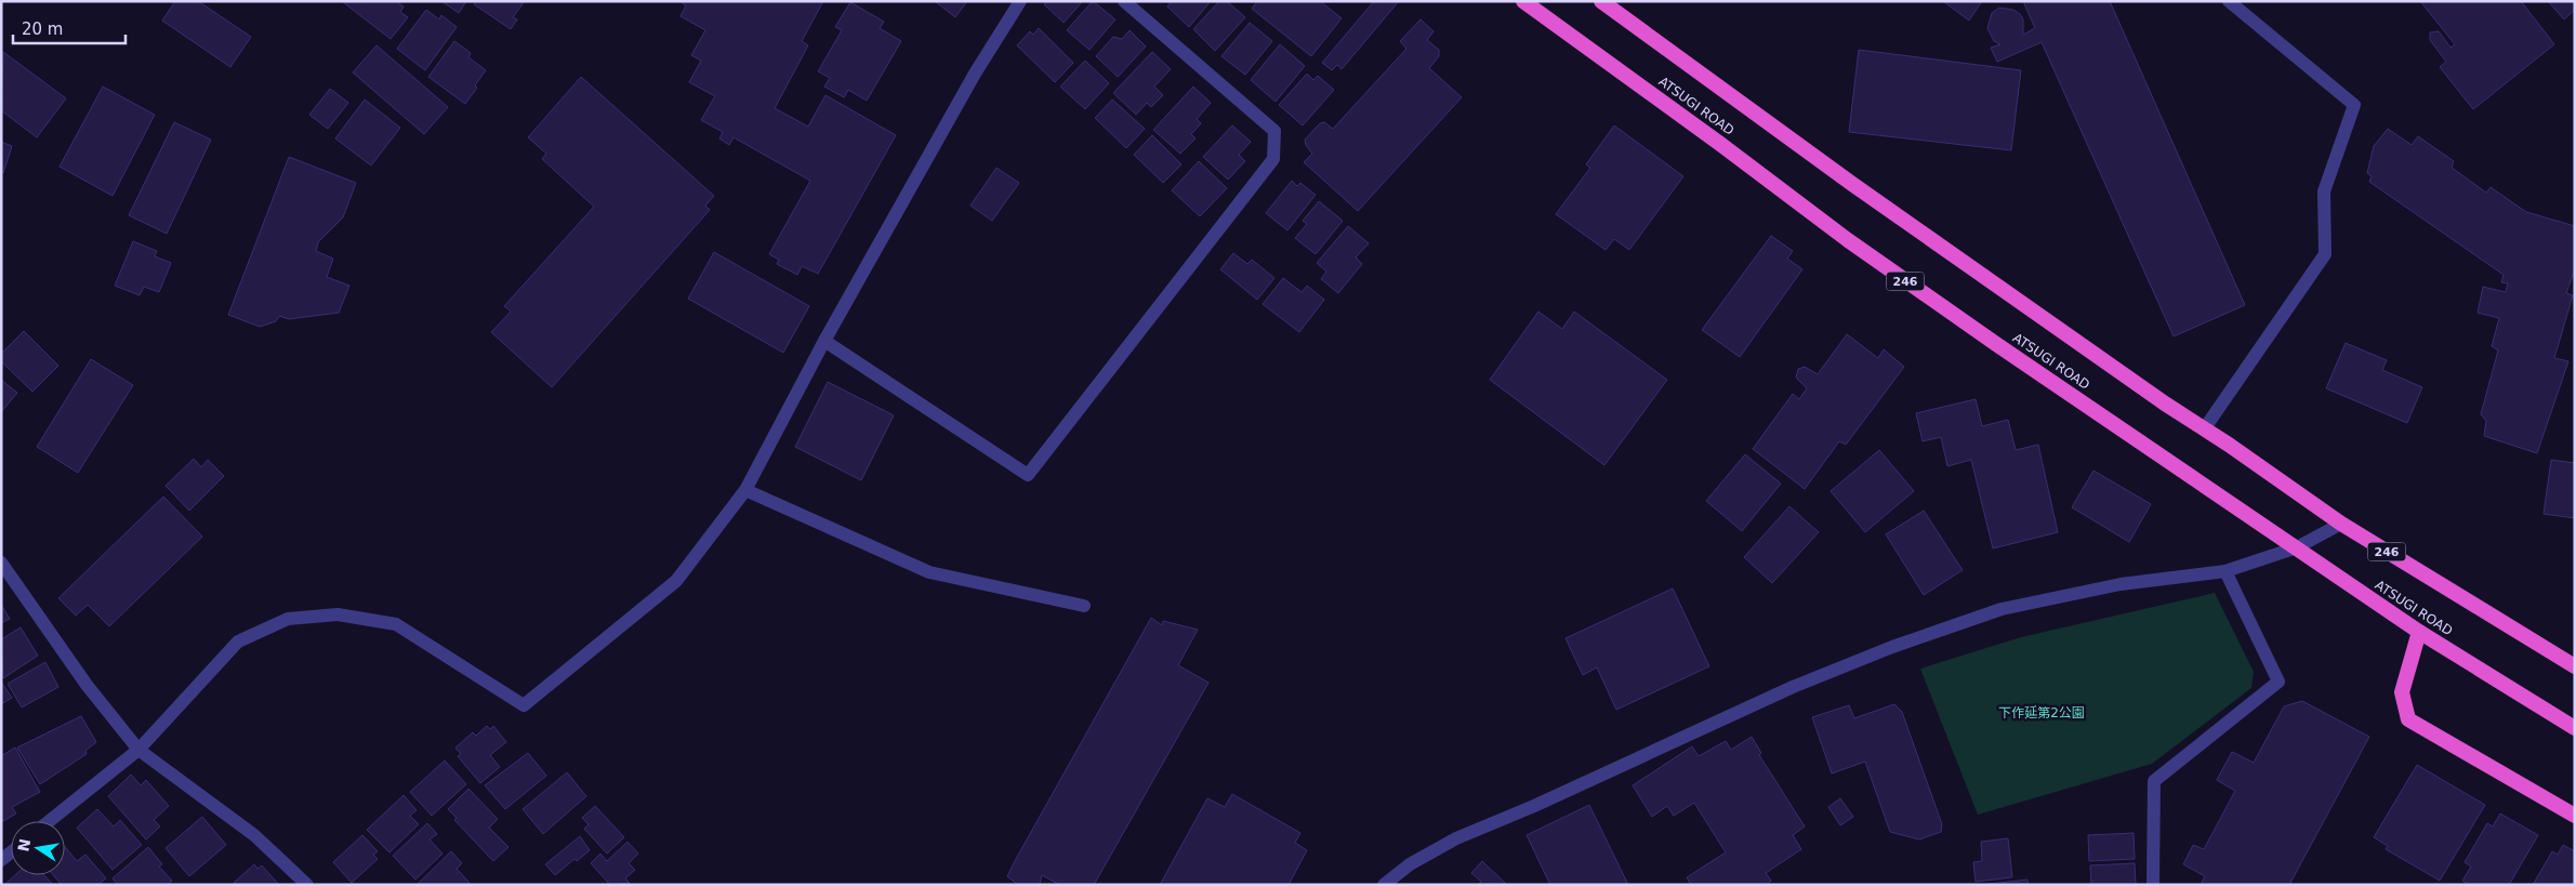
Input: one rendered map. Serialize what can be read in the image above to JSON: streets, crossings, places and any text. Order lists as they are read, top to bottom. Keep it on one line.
{"streets":{"highway":["ATSUGI ROAD","246"]},"parks":["下作延第2公園"],"scale_bar":"20 m","north":"left"}
